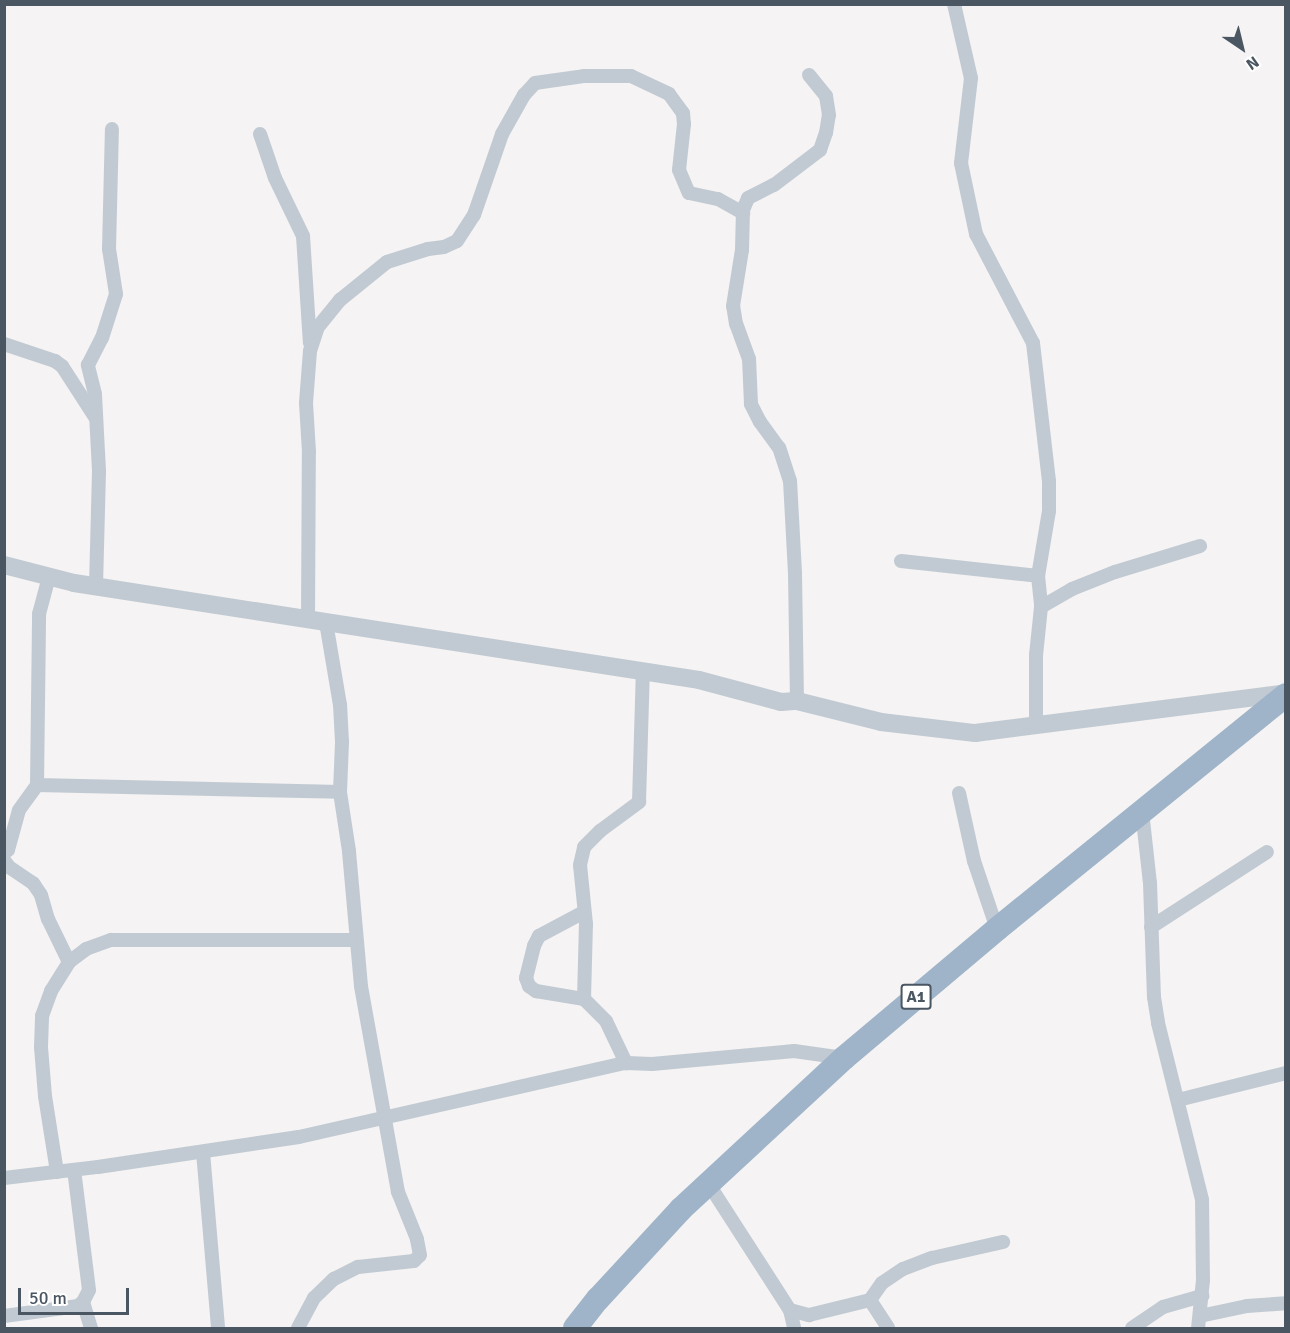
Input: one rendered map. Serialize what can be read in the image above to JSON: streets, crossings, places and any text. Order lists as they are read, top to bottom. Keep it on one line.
{"streets":{"highway":["A1"]},"scale_bar":"50 m","north":"bottom right"}
